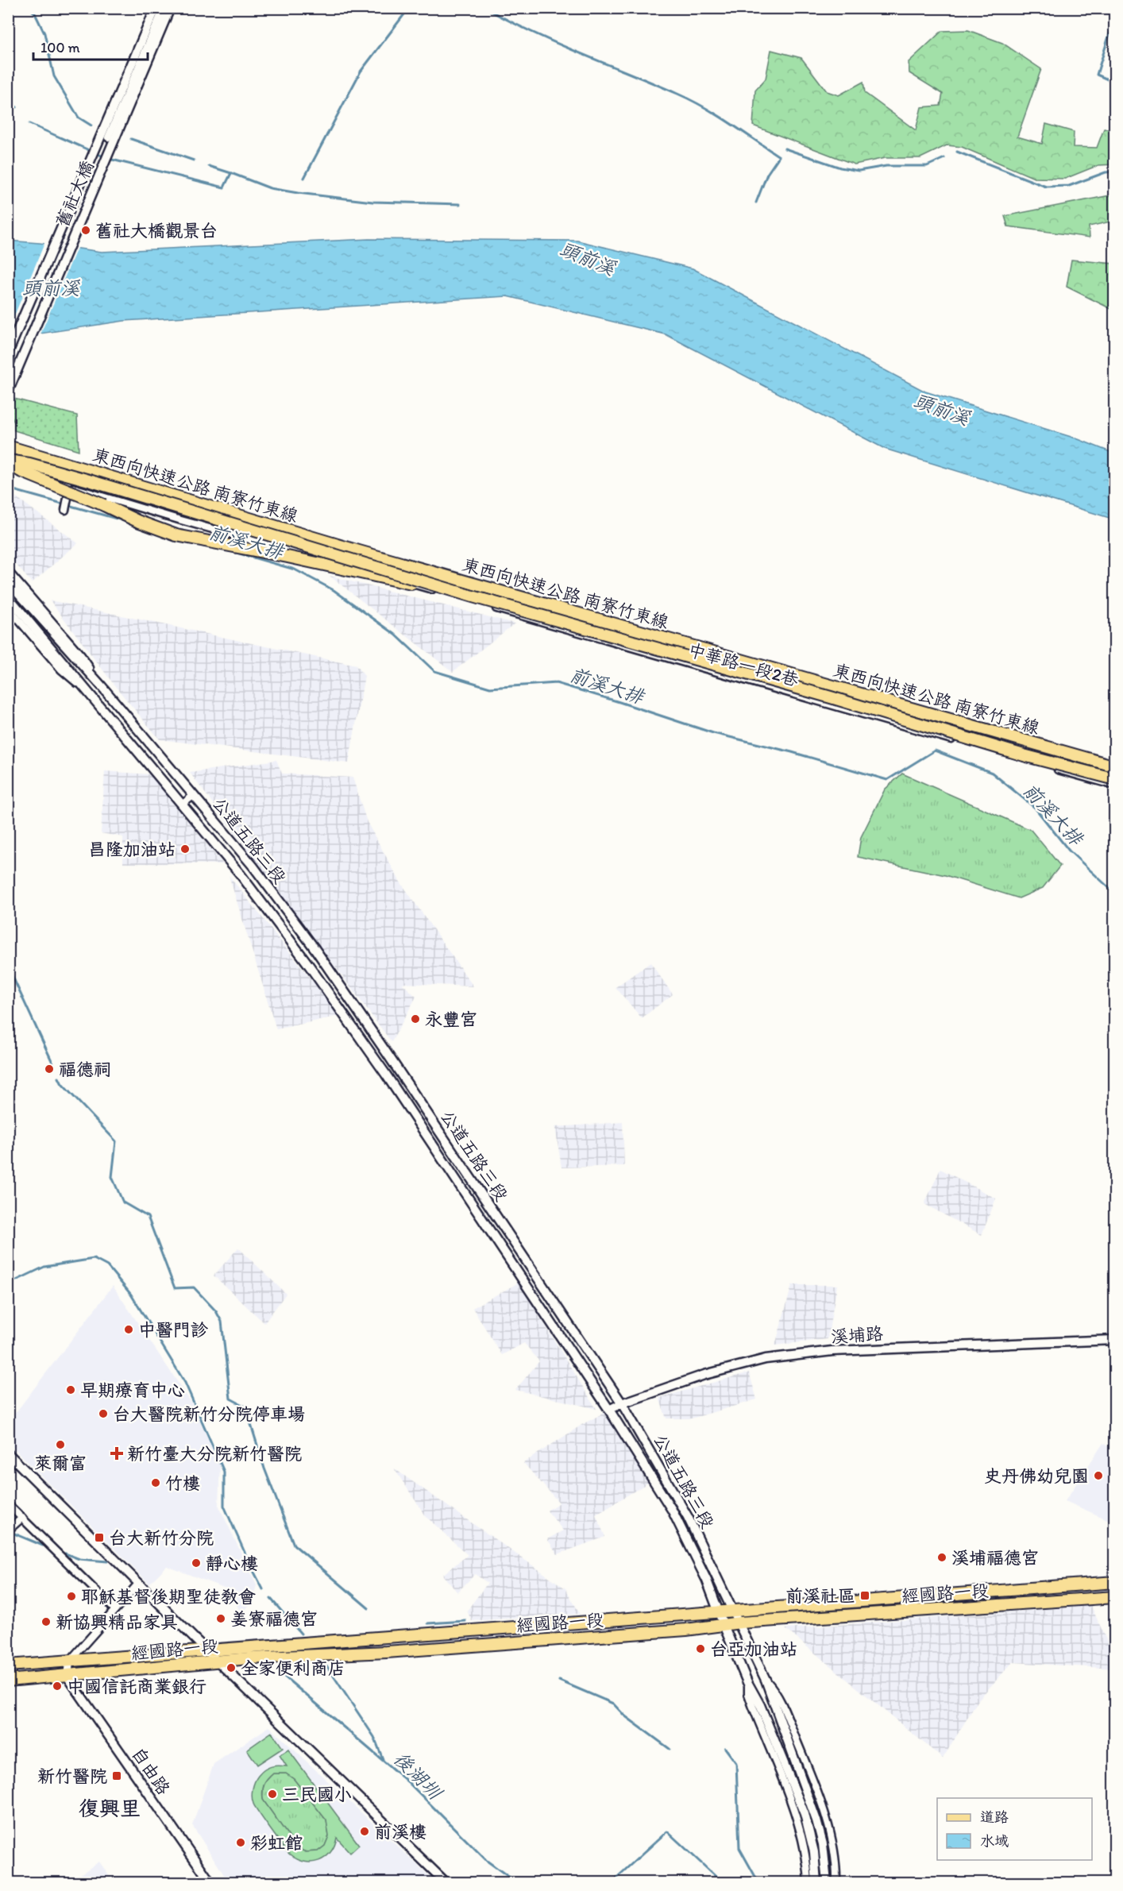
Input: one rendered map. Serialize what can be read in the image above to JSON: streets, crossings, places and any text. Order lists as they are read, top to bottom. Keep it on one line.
{"streets":{"main road":["東西向快速公路 南寮竹東線","經國路一段"],"street":["舊社大橋","中華路一段2巷","公道五路三段","溪埔路","自由路"]},"crossings":[["公道五路三段","溪埔路"],["公道五路三段","經國路一段"],["經國路一段","自由路"]],"districts":["復興里"],"water":["頭前溪","前溪大排","後湖圳"],"places":{"other":["舊社大橋觀景台","昌隆加油站","永豐宮","福德祠","中醫門診","早期療育中心","台大醫院新竹分院停車場","萊爾富","史丹佛幼兒園","竹樓","溪埔福德宮","靜心樓","耶穌基督後期聖徒教會","姜寮福德宮","新協興精品家具","台亞加油站","全家便利商店","中國信託商業銀行","三民國小","前溪樓","彩虹館"],"health":["新竹臺大分院新竹醫院"],"transit":["台大新竹分院","前溪社區","新竹醫院"]},"legend":["道路","水域"],"scale_bar":"100 m"}
